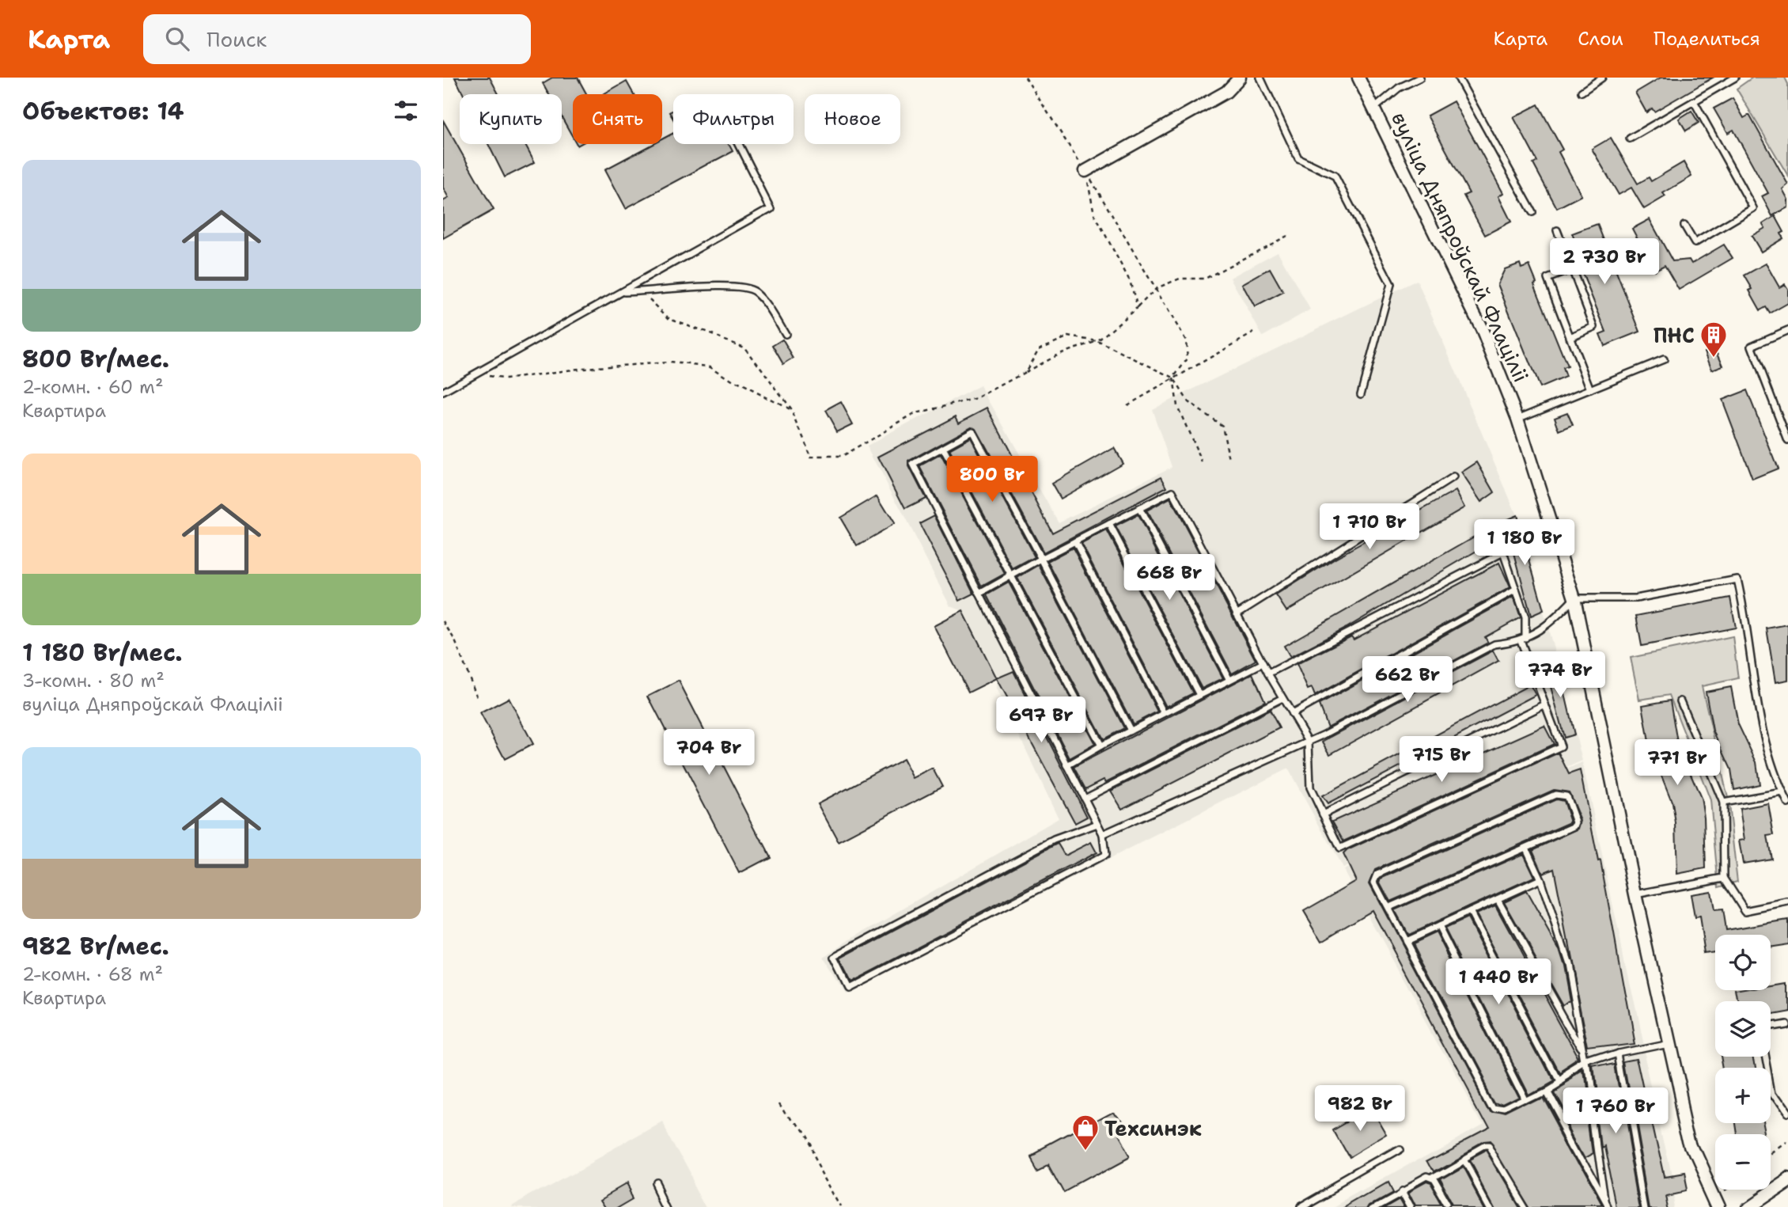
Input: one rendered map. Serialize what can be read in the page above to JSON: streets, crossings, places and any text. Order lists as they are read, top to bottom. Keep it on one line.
{"streets":{"street":["вуліца Дняпроўскай Флаціліі"]},"places":{"building":["ПНС"],"shop":["Техсинэк"]},"page":{"header":"Карта","search":"Поиск","nav":["Карта","Слои","Поделиться"],"heading":"Объектов: 14","chip":["Купить","Снять","Фильтры","Новое"],"list":[{"name":"800 Br/мес.","note":"2-комн. · 60 m² · Квартира"},{"name":"1 180 Br/мес.","note":"3-комн. · 80 m² · вуліца Дняпроўскай Флаціліі"},{"name":"982 Br/мес.","note":"2-комн. · 68 m² · Квартира"}],"price":["2 730 Br","800 Br","1 710 Br","1 180 Br","668 Br","774 Br","662 Br","697 Br","704 Br","715 Br","771 Br","1 440 Br","982 Br","1 760 Br"],"map_buttons":["+","−"]}}
